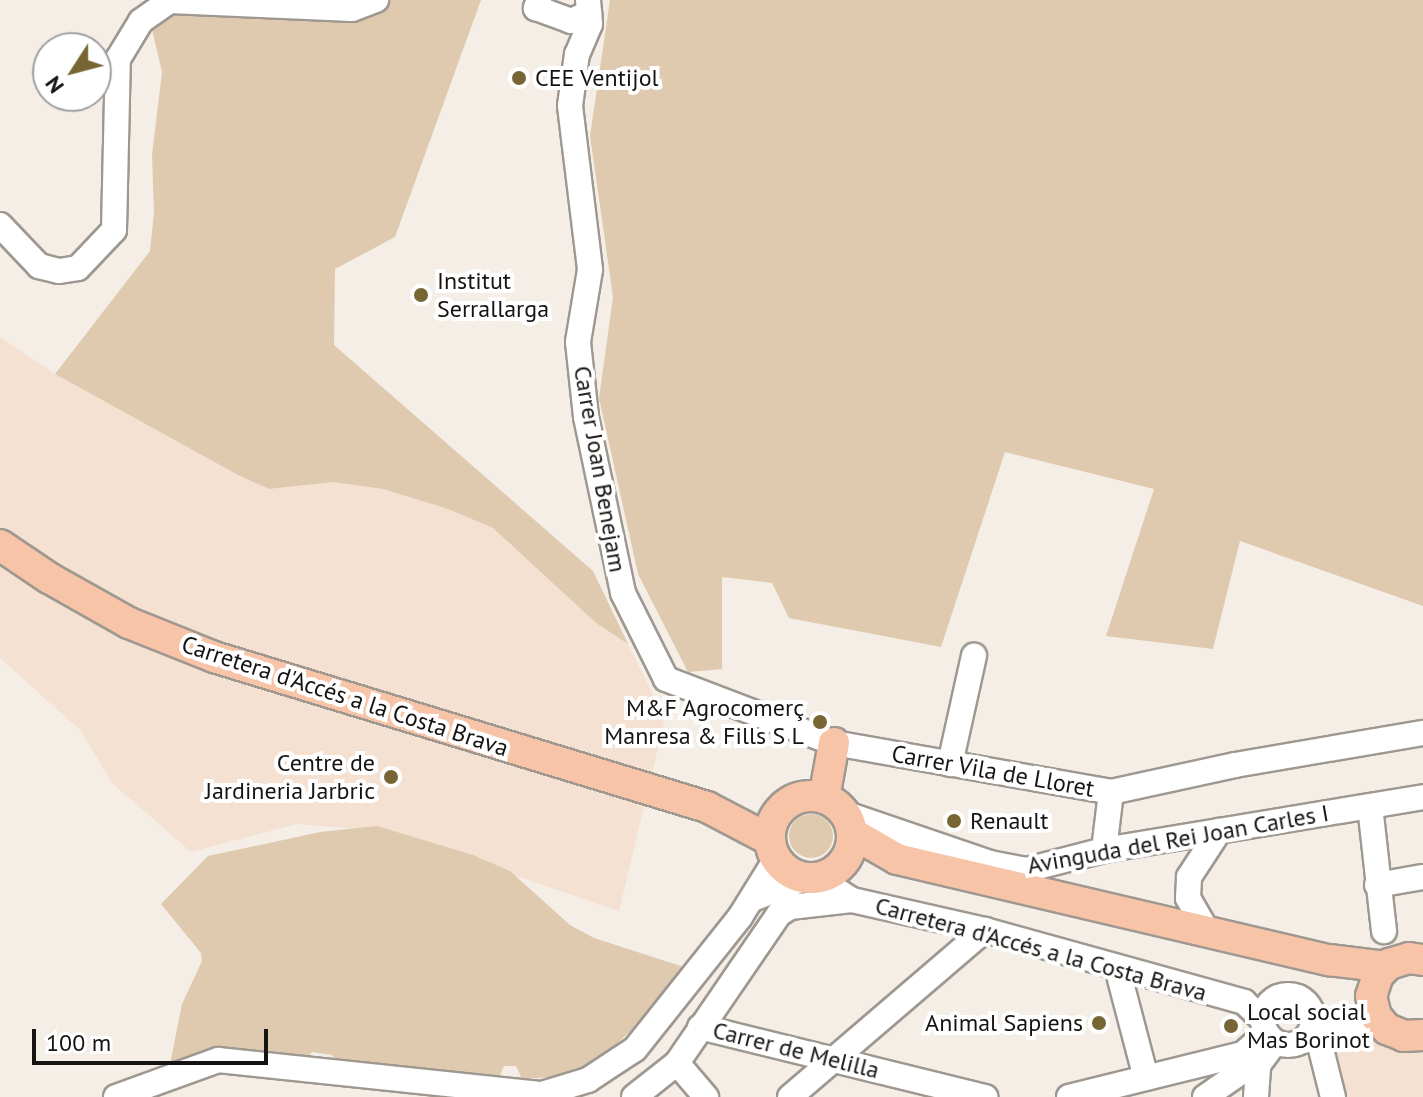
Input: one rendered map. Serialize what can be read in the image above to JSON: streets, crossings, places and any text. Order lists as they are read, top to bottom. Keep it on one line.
{"streets":{"main road":["Carretera d'Accés a la Costa Brava"],"street":["Carrer Joan Benejam","Carrer Vila de Lloret","Avinguda del Rei Joan Carles I","Carrer de Melilla"]},"crossings":[["Carrer Joan Benejam","Carrer Vila de Lloret"],["Carretera d'Accés a la Costa Brava","Avinguda del Rei Joan Carles I"]],"places":["CEE Ventijol","Institut Serrallarga","M&F Agrocomerç Manresa & Fills S L","Centre de Jardineria Jarbric","Renault","Animal Sapiens","Local social Mas Borinot"],"scale_bar":"100 m","north":"bottom left"}
